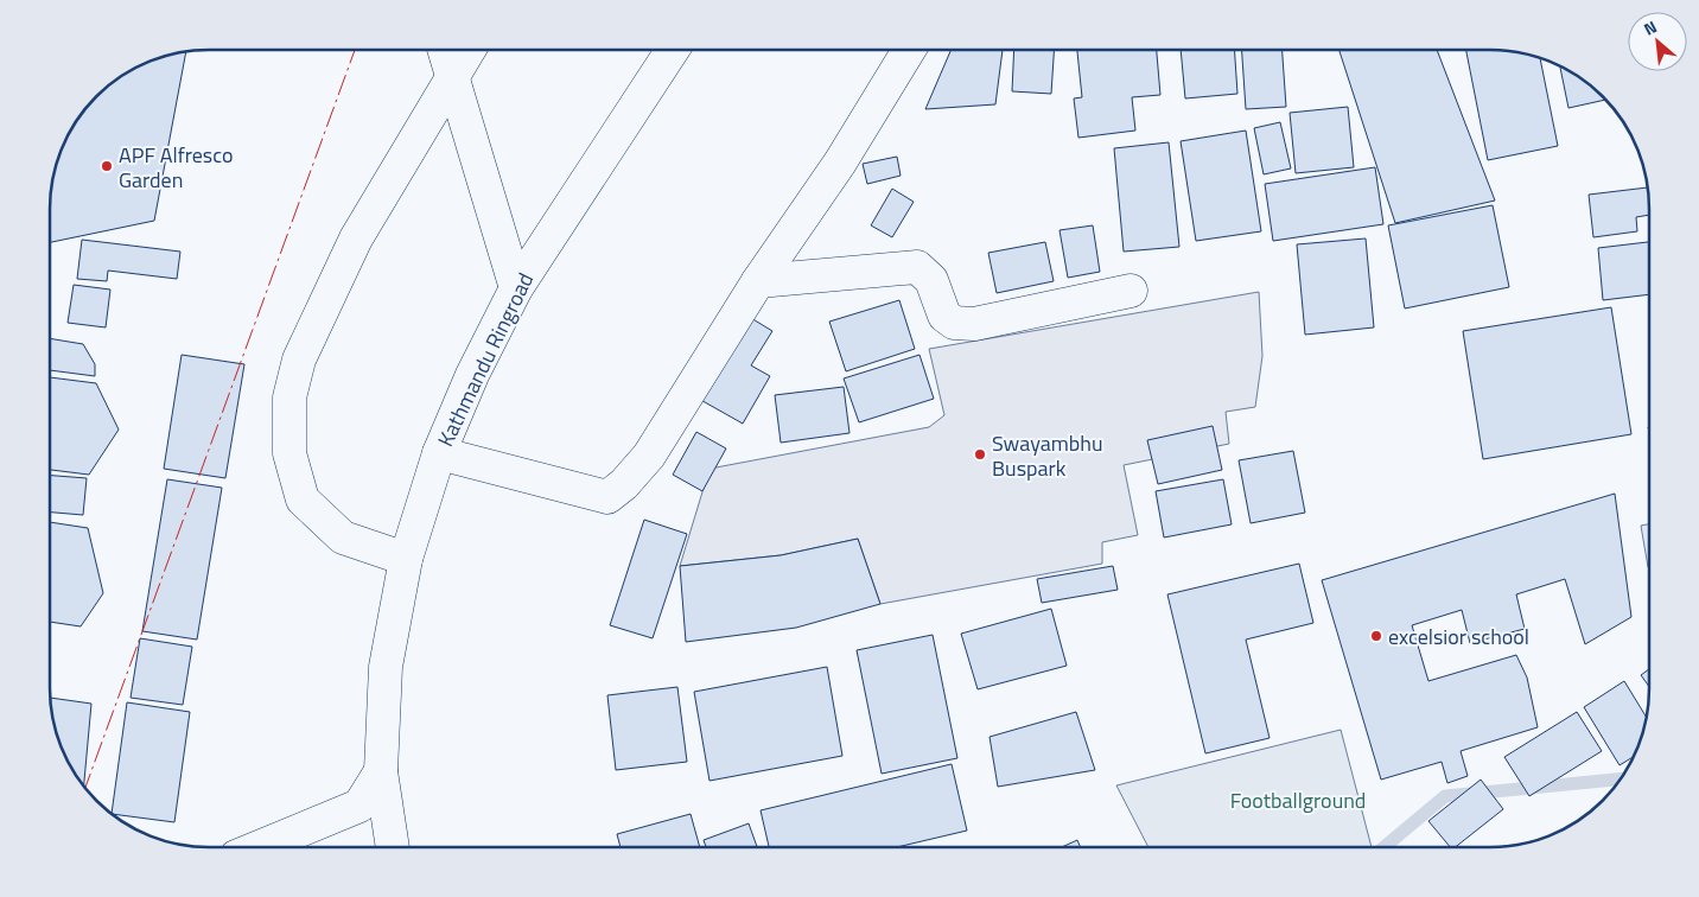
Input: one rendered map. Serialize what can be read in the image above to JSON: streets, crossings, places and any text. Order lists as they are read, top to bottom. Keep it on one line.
{"streets":{"main road":["Kathmandu Ringroad"]},"parks":["Footballground"],"places":["APF Alfresco Garden","Swayambhu Buspark","excelsior school"],"north":"top left"}
